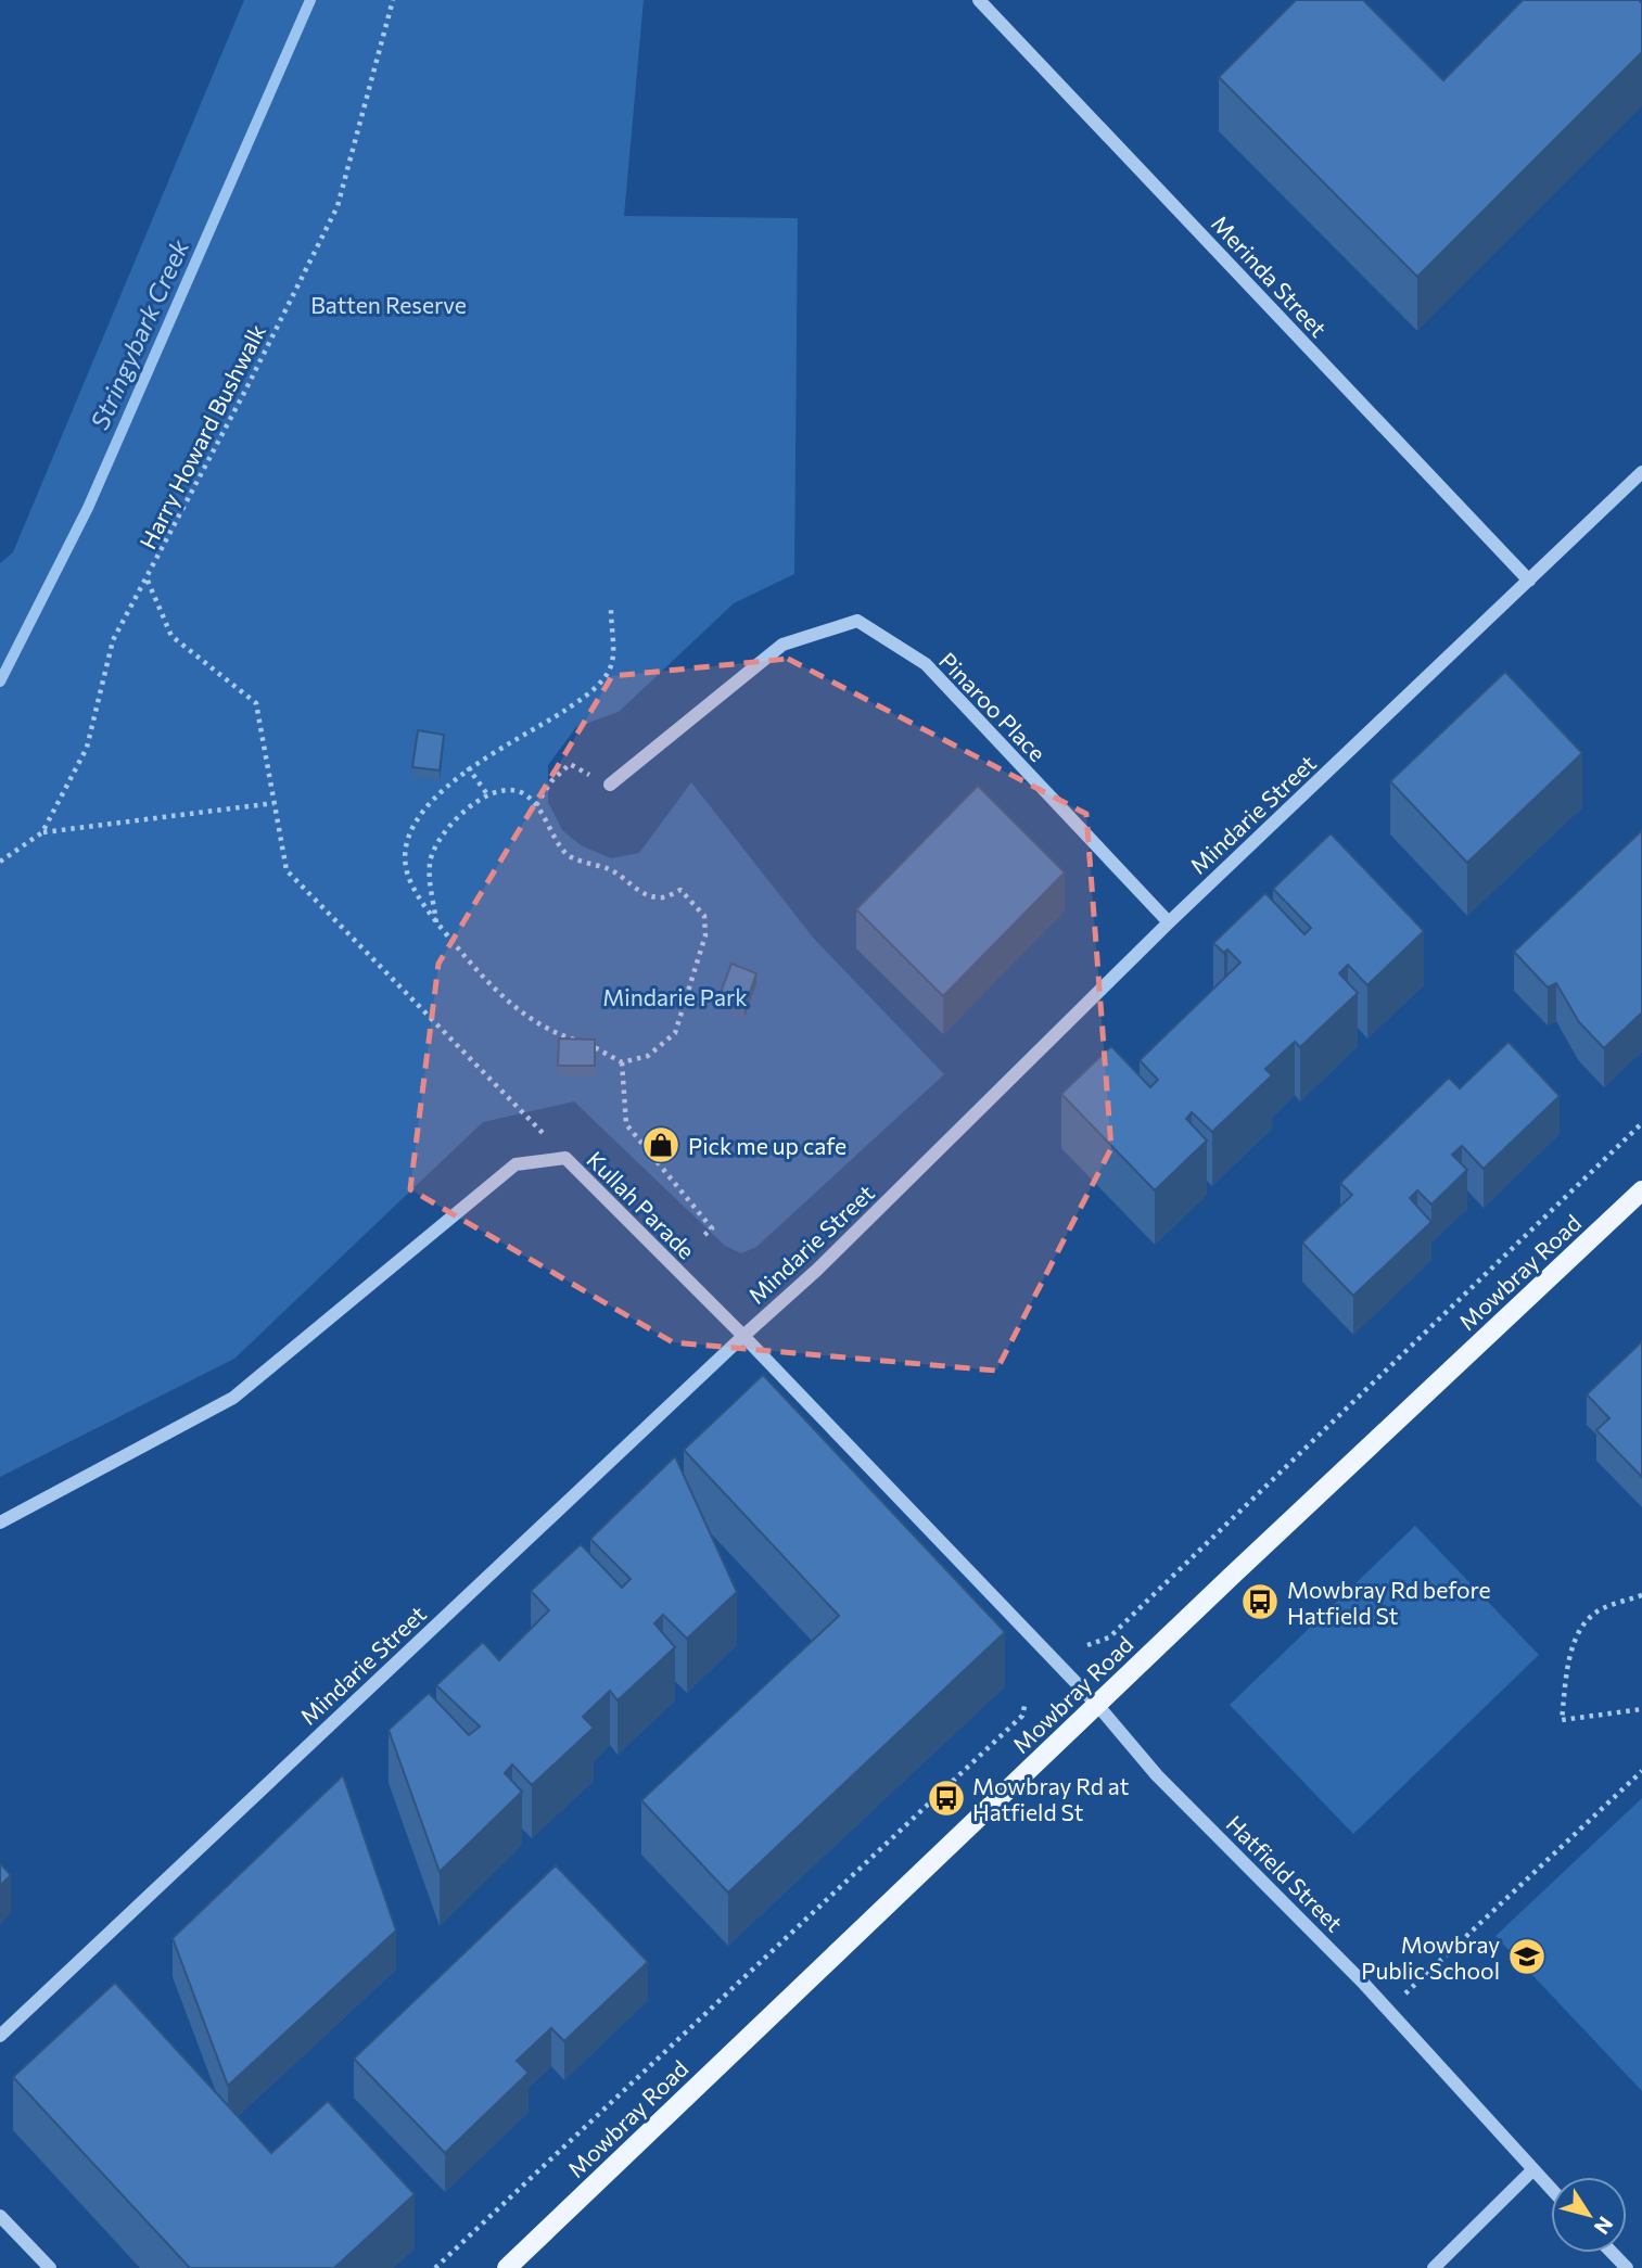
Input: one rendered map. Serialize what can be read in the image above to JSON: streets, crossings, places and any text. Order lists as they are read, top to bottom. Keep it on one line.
{"streets":{"main road":["Mowbray Road"],"street":["Merinda Street","Pinaroo Place","Mindarie Street","Kullah Parade","Hatfield Street"],"path":["Harry Howard Bushwalk"]},"crossings":[["Merinda Street","Mindarie Street"],["Pinaroo Place","Mindarie Street"],["Mindarie Street","Kullah Parade"],["Kullah Parade","Mowbray Road"],["Kullah Parade","Hatfield Street"],["Mowbray Road","Hatfield Street"]],"water":["Stringybark Creek"],"parks":["Batten Reserve","Mindarie Park"],"places":{"shop":["Pick me up cafe"],"bus stop":["Mowbray Rd before Hatfield St","Mowbray Rd at Hatfield St"],"school or university":["Mowbray Public School"]},"north":"bottom right"}
